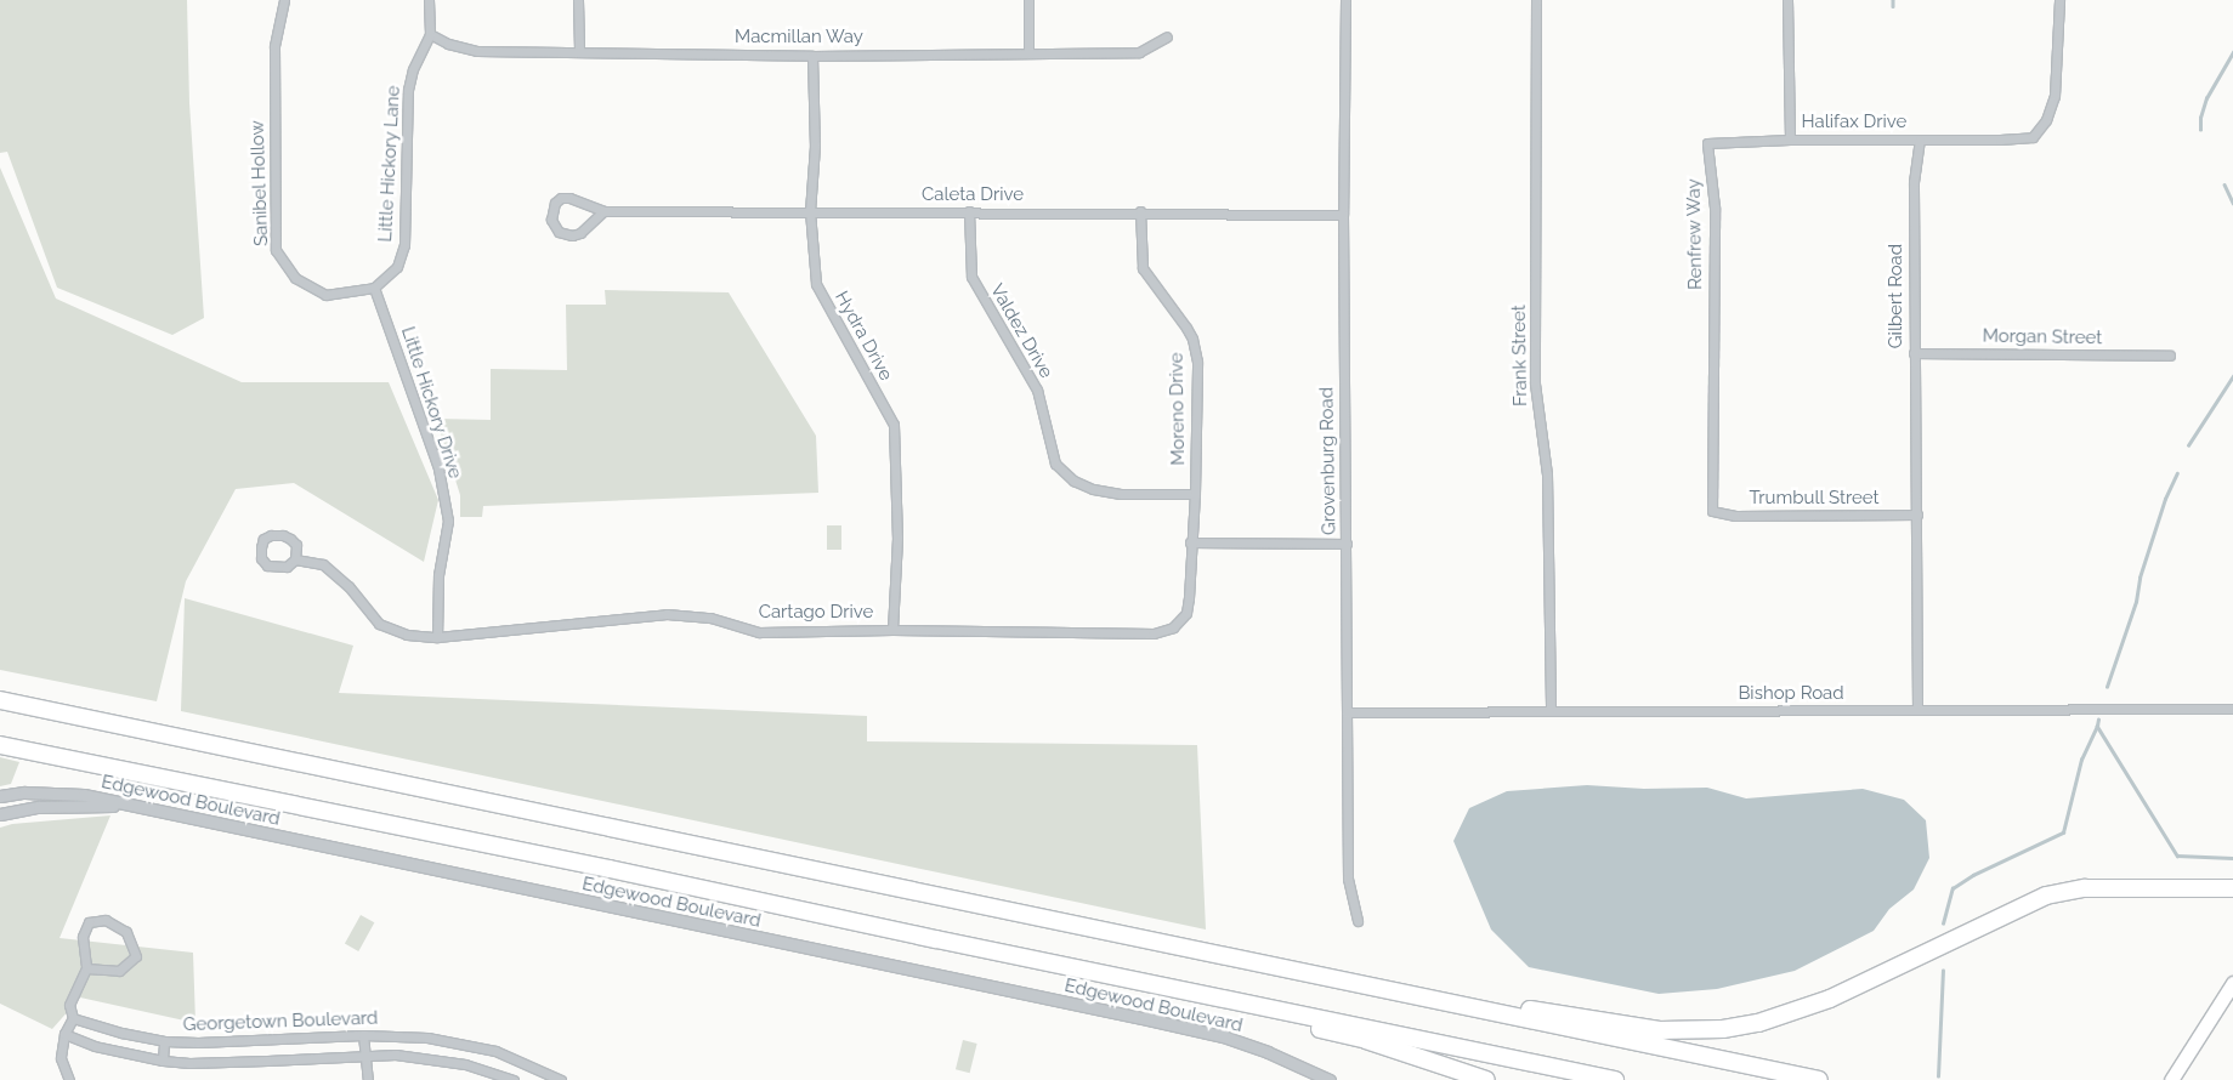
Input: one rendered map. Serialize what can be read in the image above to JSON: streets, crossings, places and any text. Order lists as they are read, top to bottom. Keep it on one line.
{"streets":{"street":["Macmillan Way","Halifax Drive","Little Hickory Lane","Sanibel Hollow","Caleta Drive","Renfrew Way","Gilbert Road","Valdez Drive","Hydra Drive","Morgan Street","Frank Street","Little Hickory Drive","Moreno Drive","Grovenburg Road","Trumbull Street","Cartago Drive","Bishop Road","Edgewood Boulevard","Georgetown Boulevard"]},"crossings":[["Macmillan Way","Little Hickory Lane"],["Macmillan Way","Hydra Drive"],["Halifax Drive","Renfrew Way"],["Halifax Drive","Gilbert Road"],["Little Hickory Lane","Sanibel Hollow"],["Little Hickory Lane","Little Hickory Drive"],["Sanibel Hollow","Little Hickory Drive"],["Caleta Drive","Valdez Drive"],["Caleta Drive","Hydra Drive"],["Caleta Drive","Moreno Drive"],["Caleta Drive","Grovenburg Road"],["Renfrew Way","Trumbull Street"],["Gilbert Road","Morgan Street"],["Gilbert Road","Trumbull Street"],["Gilbert Road","Bishop Road"],["Valdez Drive","Moreno Drive"],["Hydra Drive","Cartago Drive"],["Frank Street","Bishop Road"],["Little Hickory Drive","Cartago Drive"],["Moreno Drive","Cartago Drive"],["Grovenburg Road","Bishop Road"]]}
